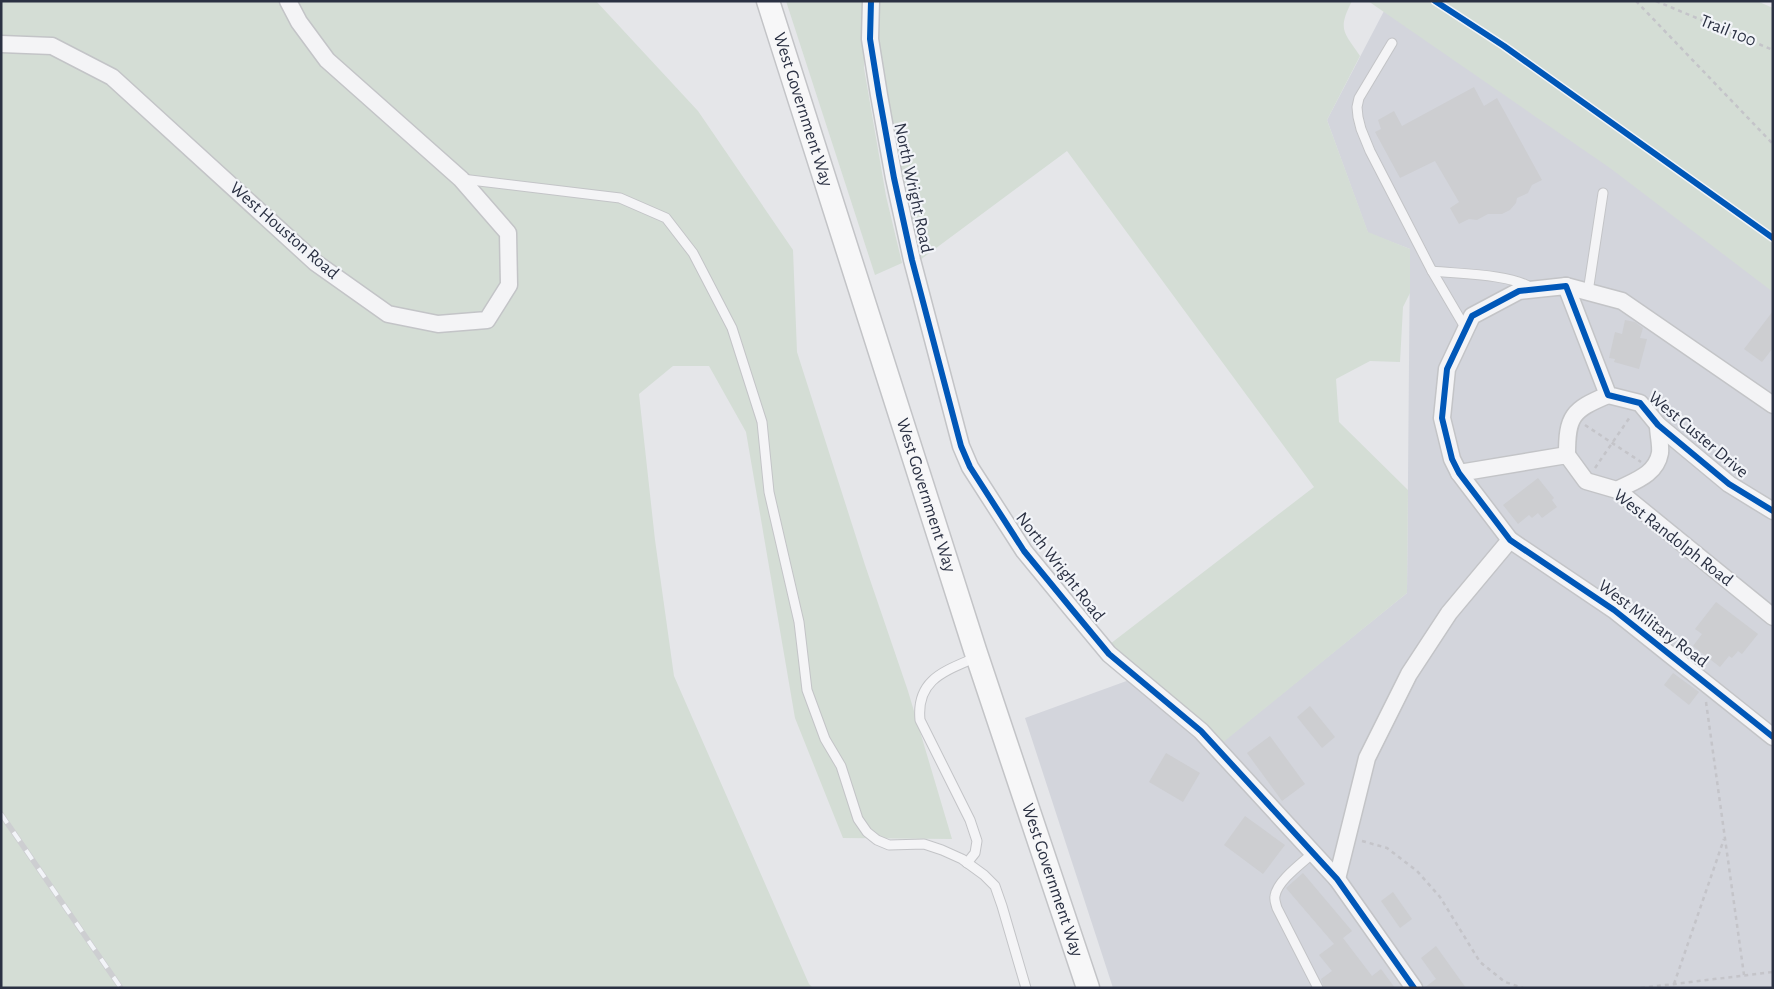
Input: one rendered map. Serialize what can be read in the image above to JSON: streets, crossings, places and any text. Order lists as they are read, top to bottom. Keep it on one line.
{"streets":{"main road":["West Government Way"],"street":["North Wright Road","West Houston Road","West Custer Drive","West Randolph Road","West Military Road"],"path":["Trail 100"]}}
